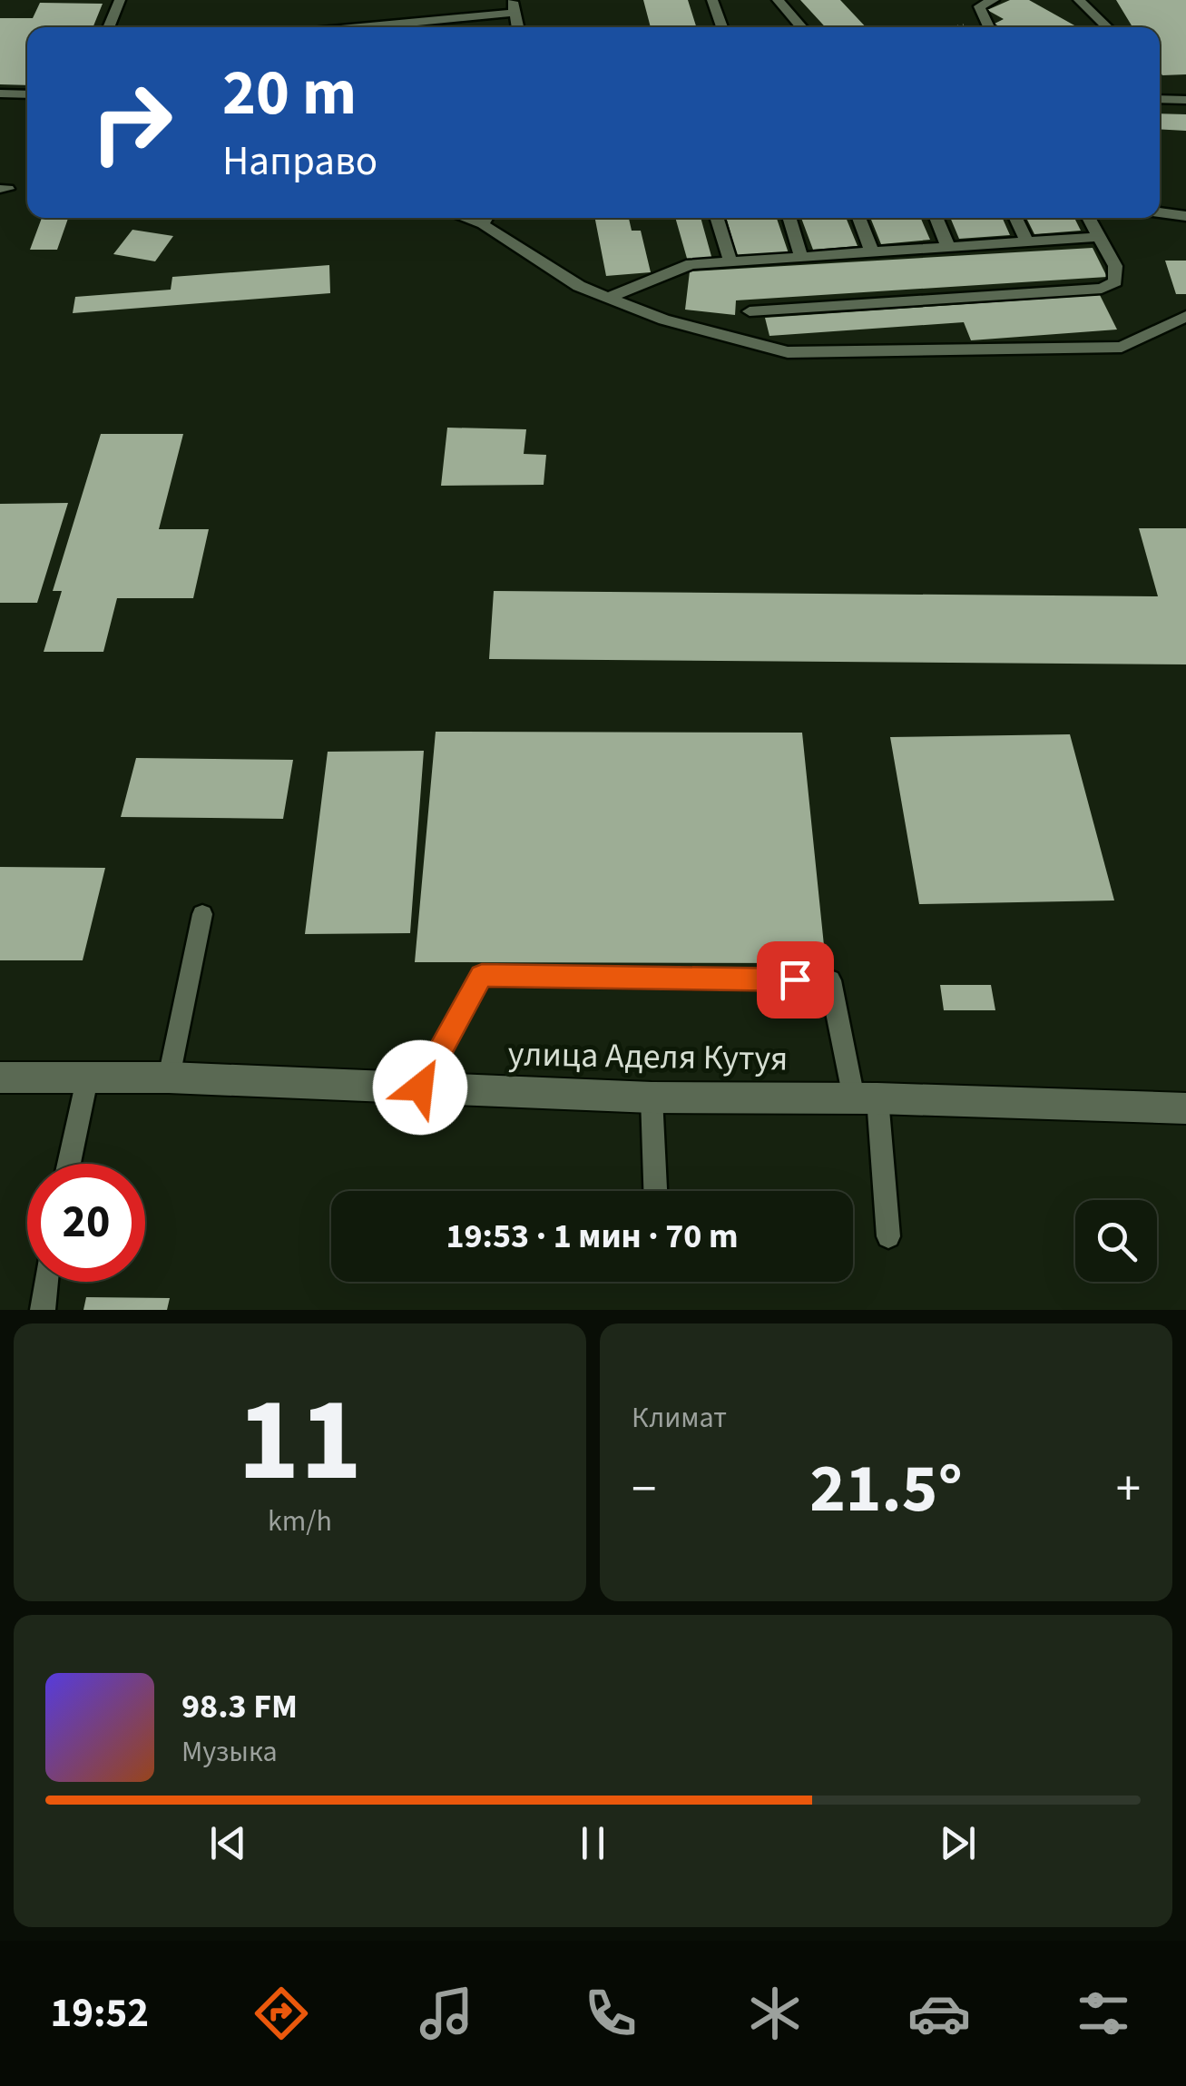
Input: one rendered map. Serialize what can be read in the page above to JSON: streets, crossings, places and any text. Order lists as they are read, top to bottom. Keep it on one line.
{"streets":{"street":["улица Аделя Кутуя"]},"page":{"turn":["20 m","Направо"],"limit":"20","trip":"19:53 · 1 мин · 70 m","tile":[["11","km/h"],"Климат"],"heat":["−","21.5°","+"],"song":["98.3 FM","Музыка"],"tabs":"19:52"}}
